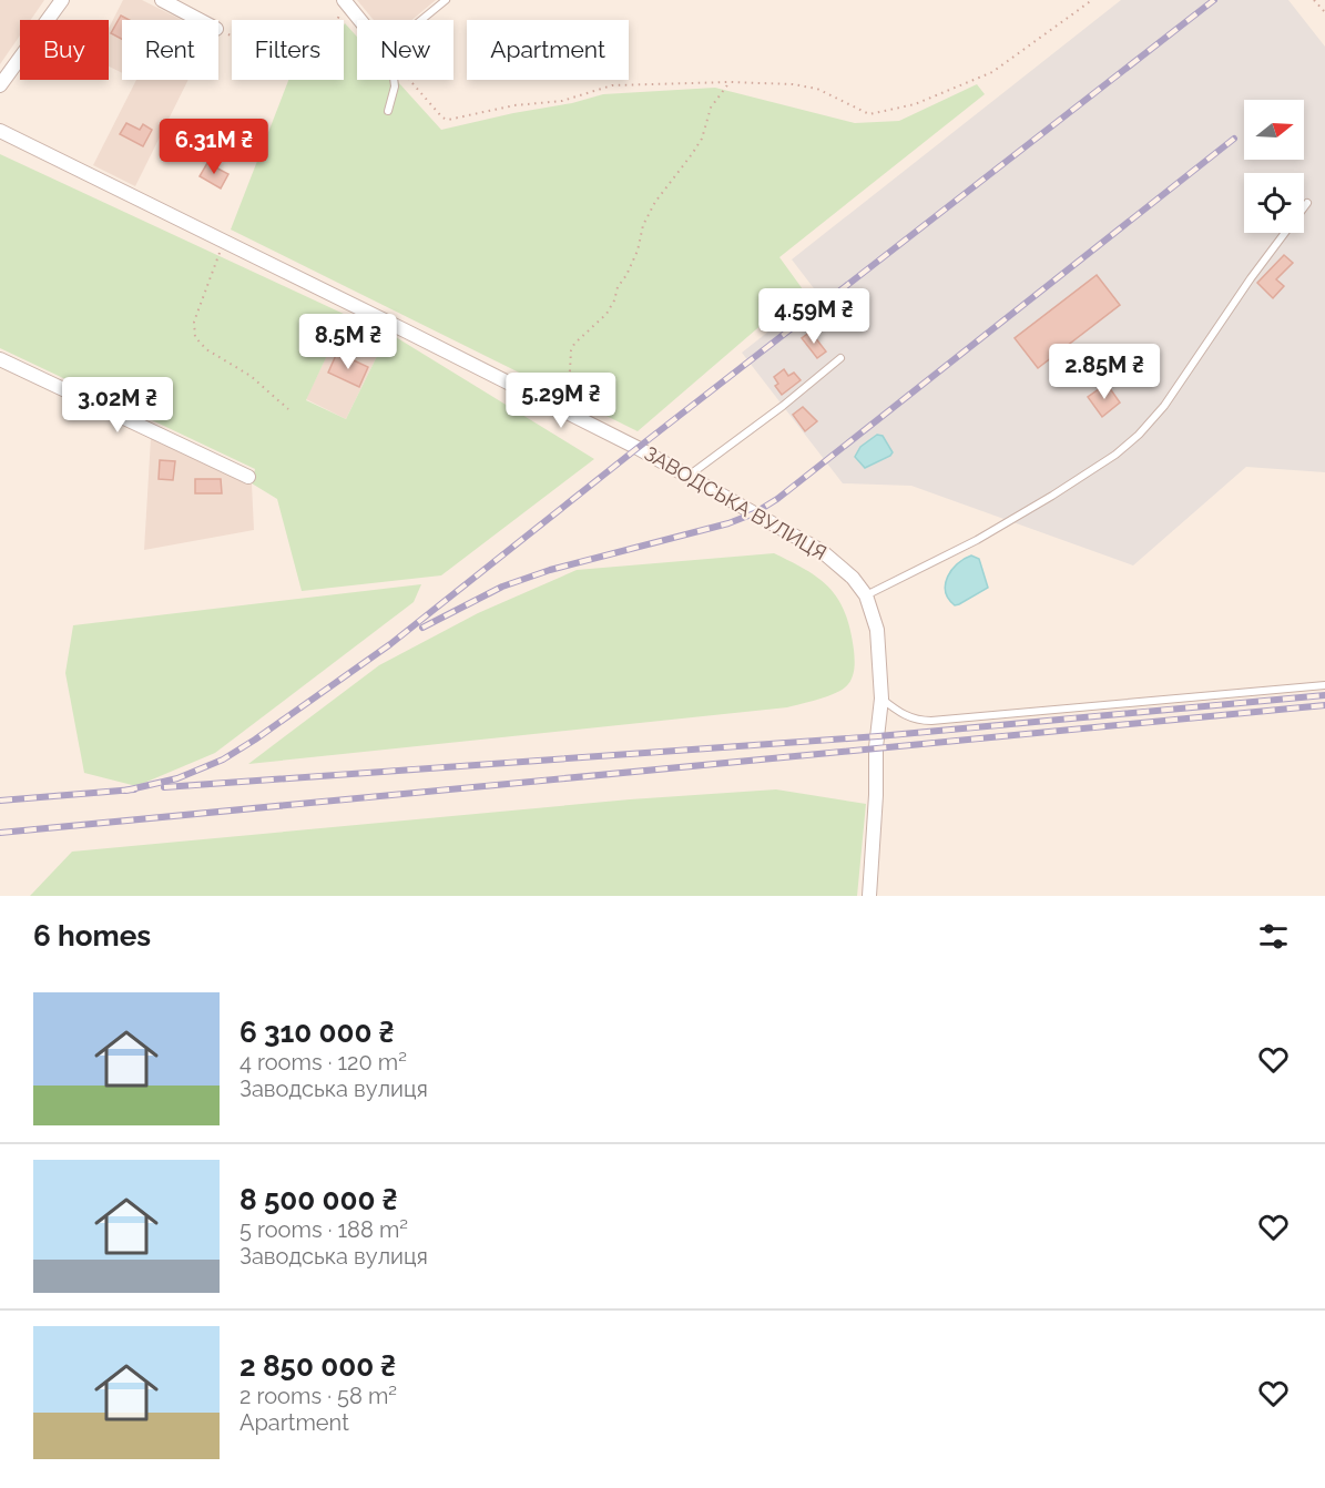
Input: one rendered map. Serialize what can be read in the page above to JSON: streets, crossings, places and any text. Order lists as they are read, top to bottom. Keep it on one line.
{"streets":{"street":["ЗАВОДСЬКА ВУЛИЦЯ"]},"north":"right","page":{"chip":["Buy","Rent","Filters","New","Apartment"],"price":["6.31M ₴","4.59M ₴","8.5M ₴","2.85M ₴","5.29M ₴","3.02M ₴"],"heading":"6 homes","list":[{"name":"6 310 000 ₴","note":"4 rooms · 120 m² · Заводська вулиця"},{"name":"8 500 000 ₴","note":"5 rooms · 188 m² · Заводська вулиця"},{"name":"2 850 000 ₴","note":"2 rooms · 58 m² · Apartment"}]}}
